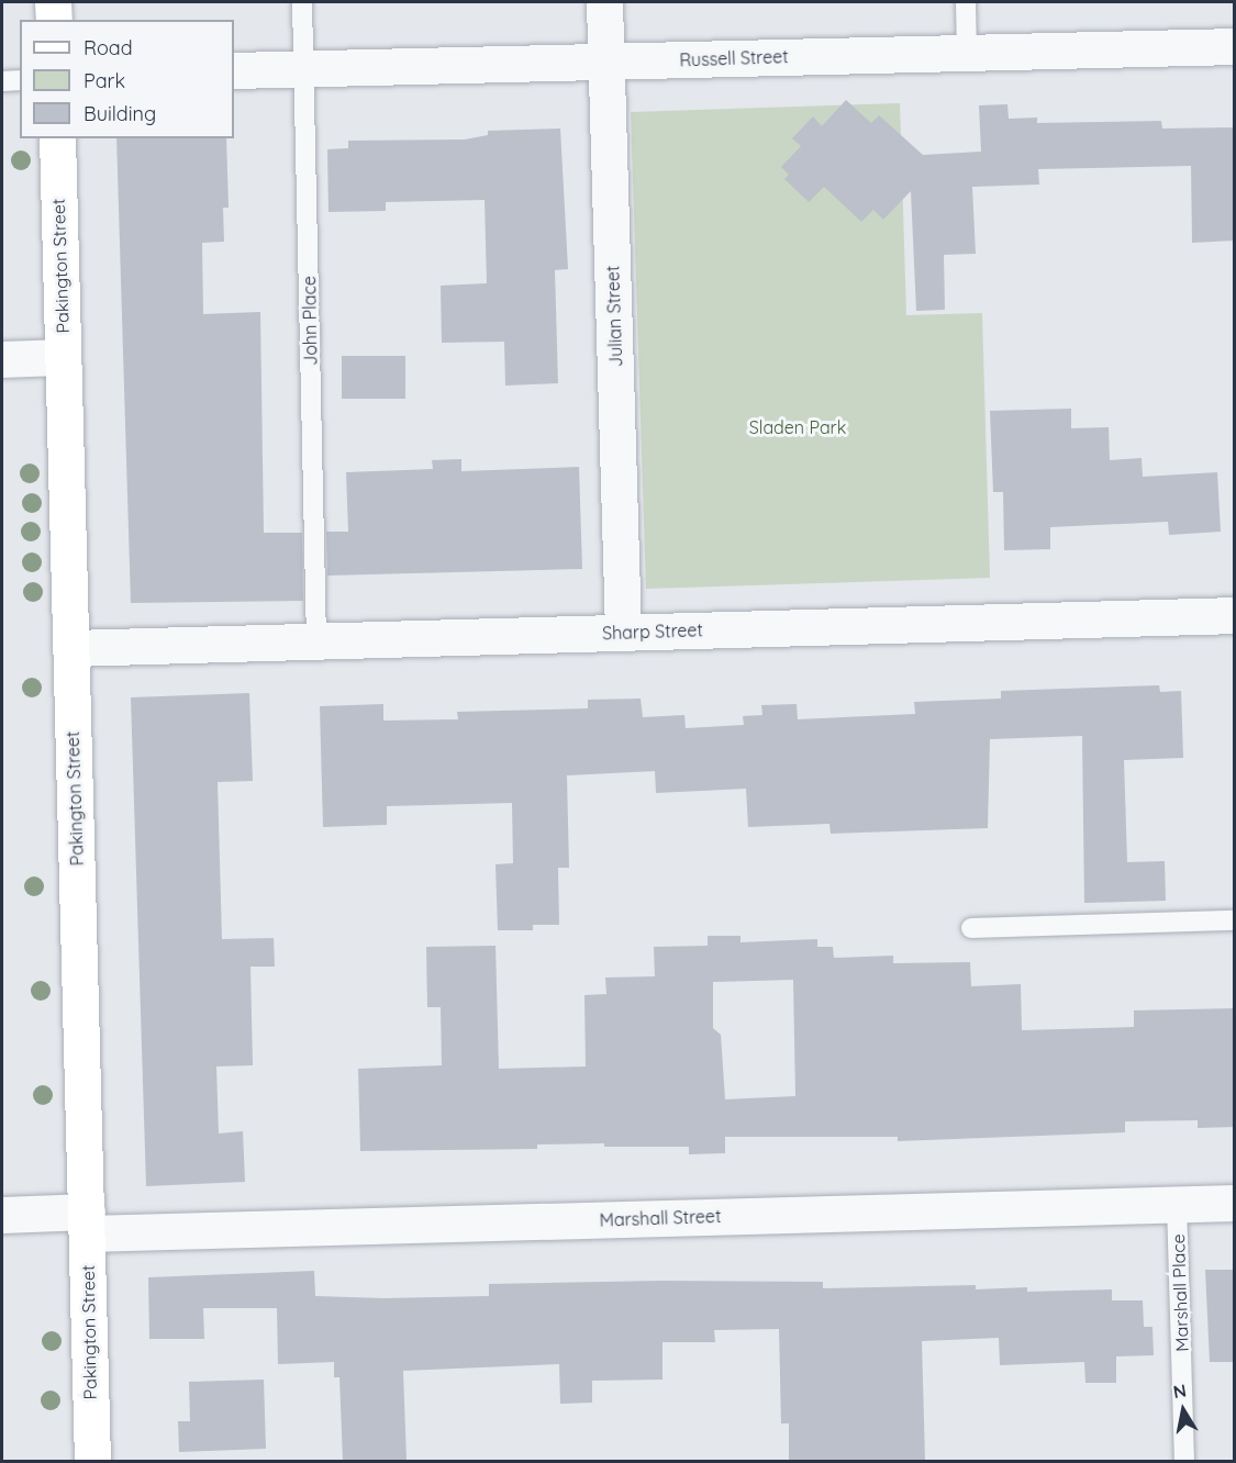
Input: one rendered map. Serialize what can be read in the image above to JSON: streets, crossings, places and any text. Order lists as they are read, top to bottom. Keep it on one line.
{"streets":{"street":["Russell Street","Pakington Street","Julian Street","Sharp Street","Marshall Street"],"lane":["John Place","Marshall Place"]},"crossings":[["Russell Street","Julian Street"],["Russell Street","John Place"],["Pakington Street","Sharp Street"],["Pakington Street","Marshall Street"],["Julian Street","Sharp Street"],["John Place","Sharp Street"],["Marshall Street","Marshall Place"]],"parks":["Sladen Park"],"legend":["Road","Park","Building"],"north":"top"}
